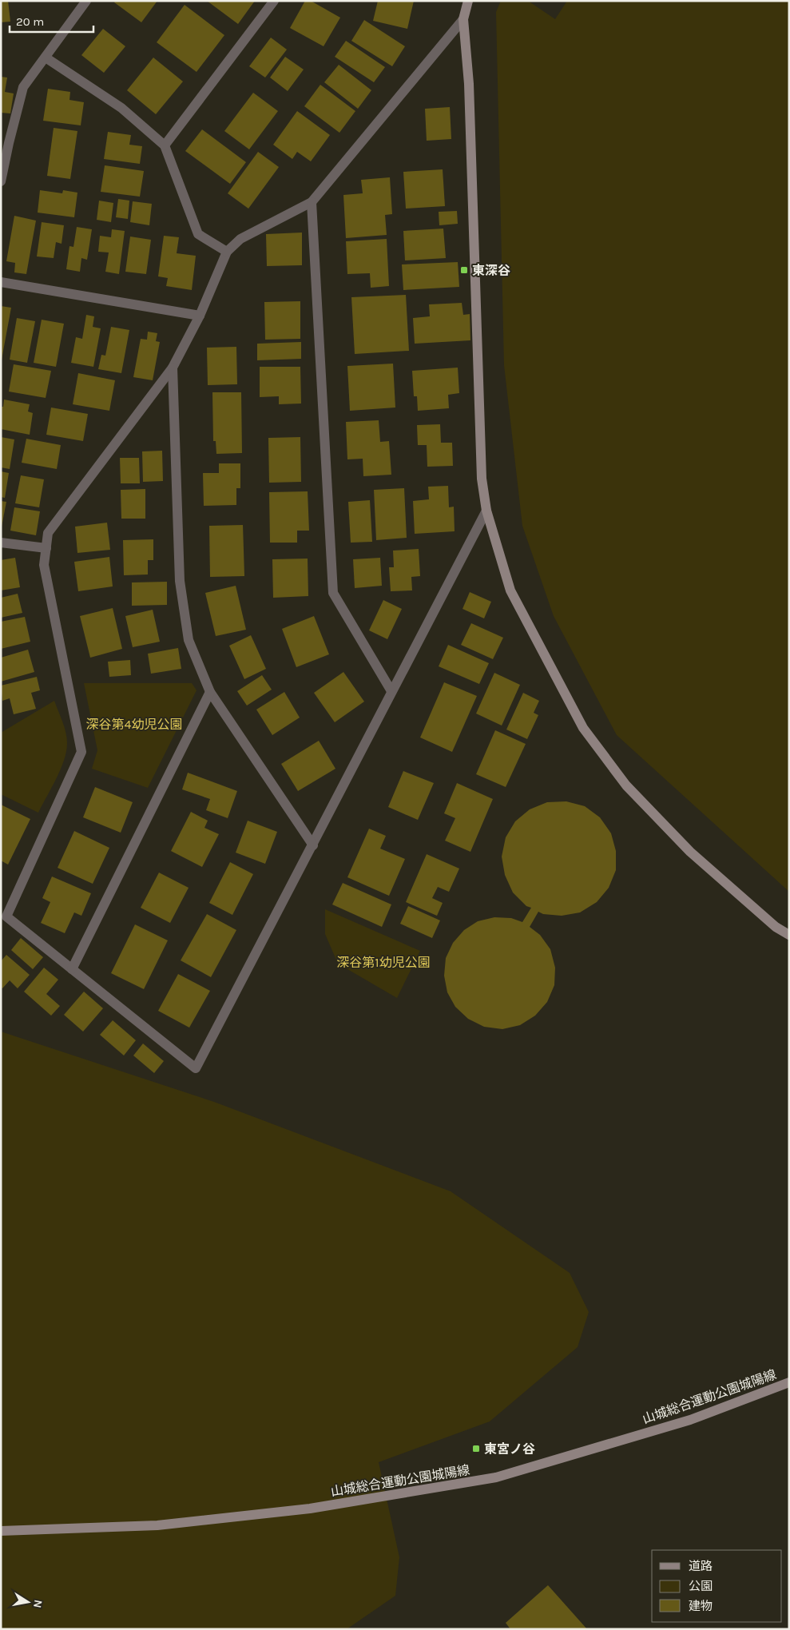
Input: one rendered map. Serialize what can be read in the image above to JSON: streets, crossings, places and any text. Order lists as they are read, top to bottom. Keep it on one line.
{"streets":{"street":["山城総合運動公園城陽線"]},"parks":["深谷第4幼児公園","深谷第1幼児公園"],"places":{"transit":["東深谷","東宮ノ谷"]},"legend":["道路","公園","建物"],"scale_bar":"20 m","north":"right"}
